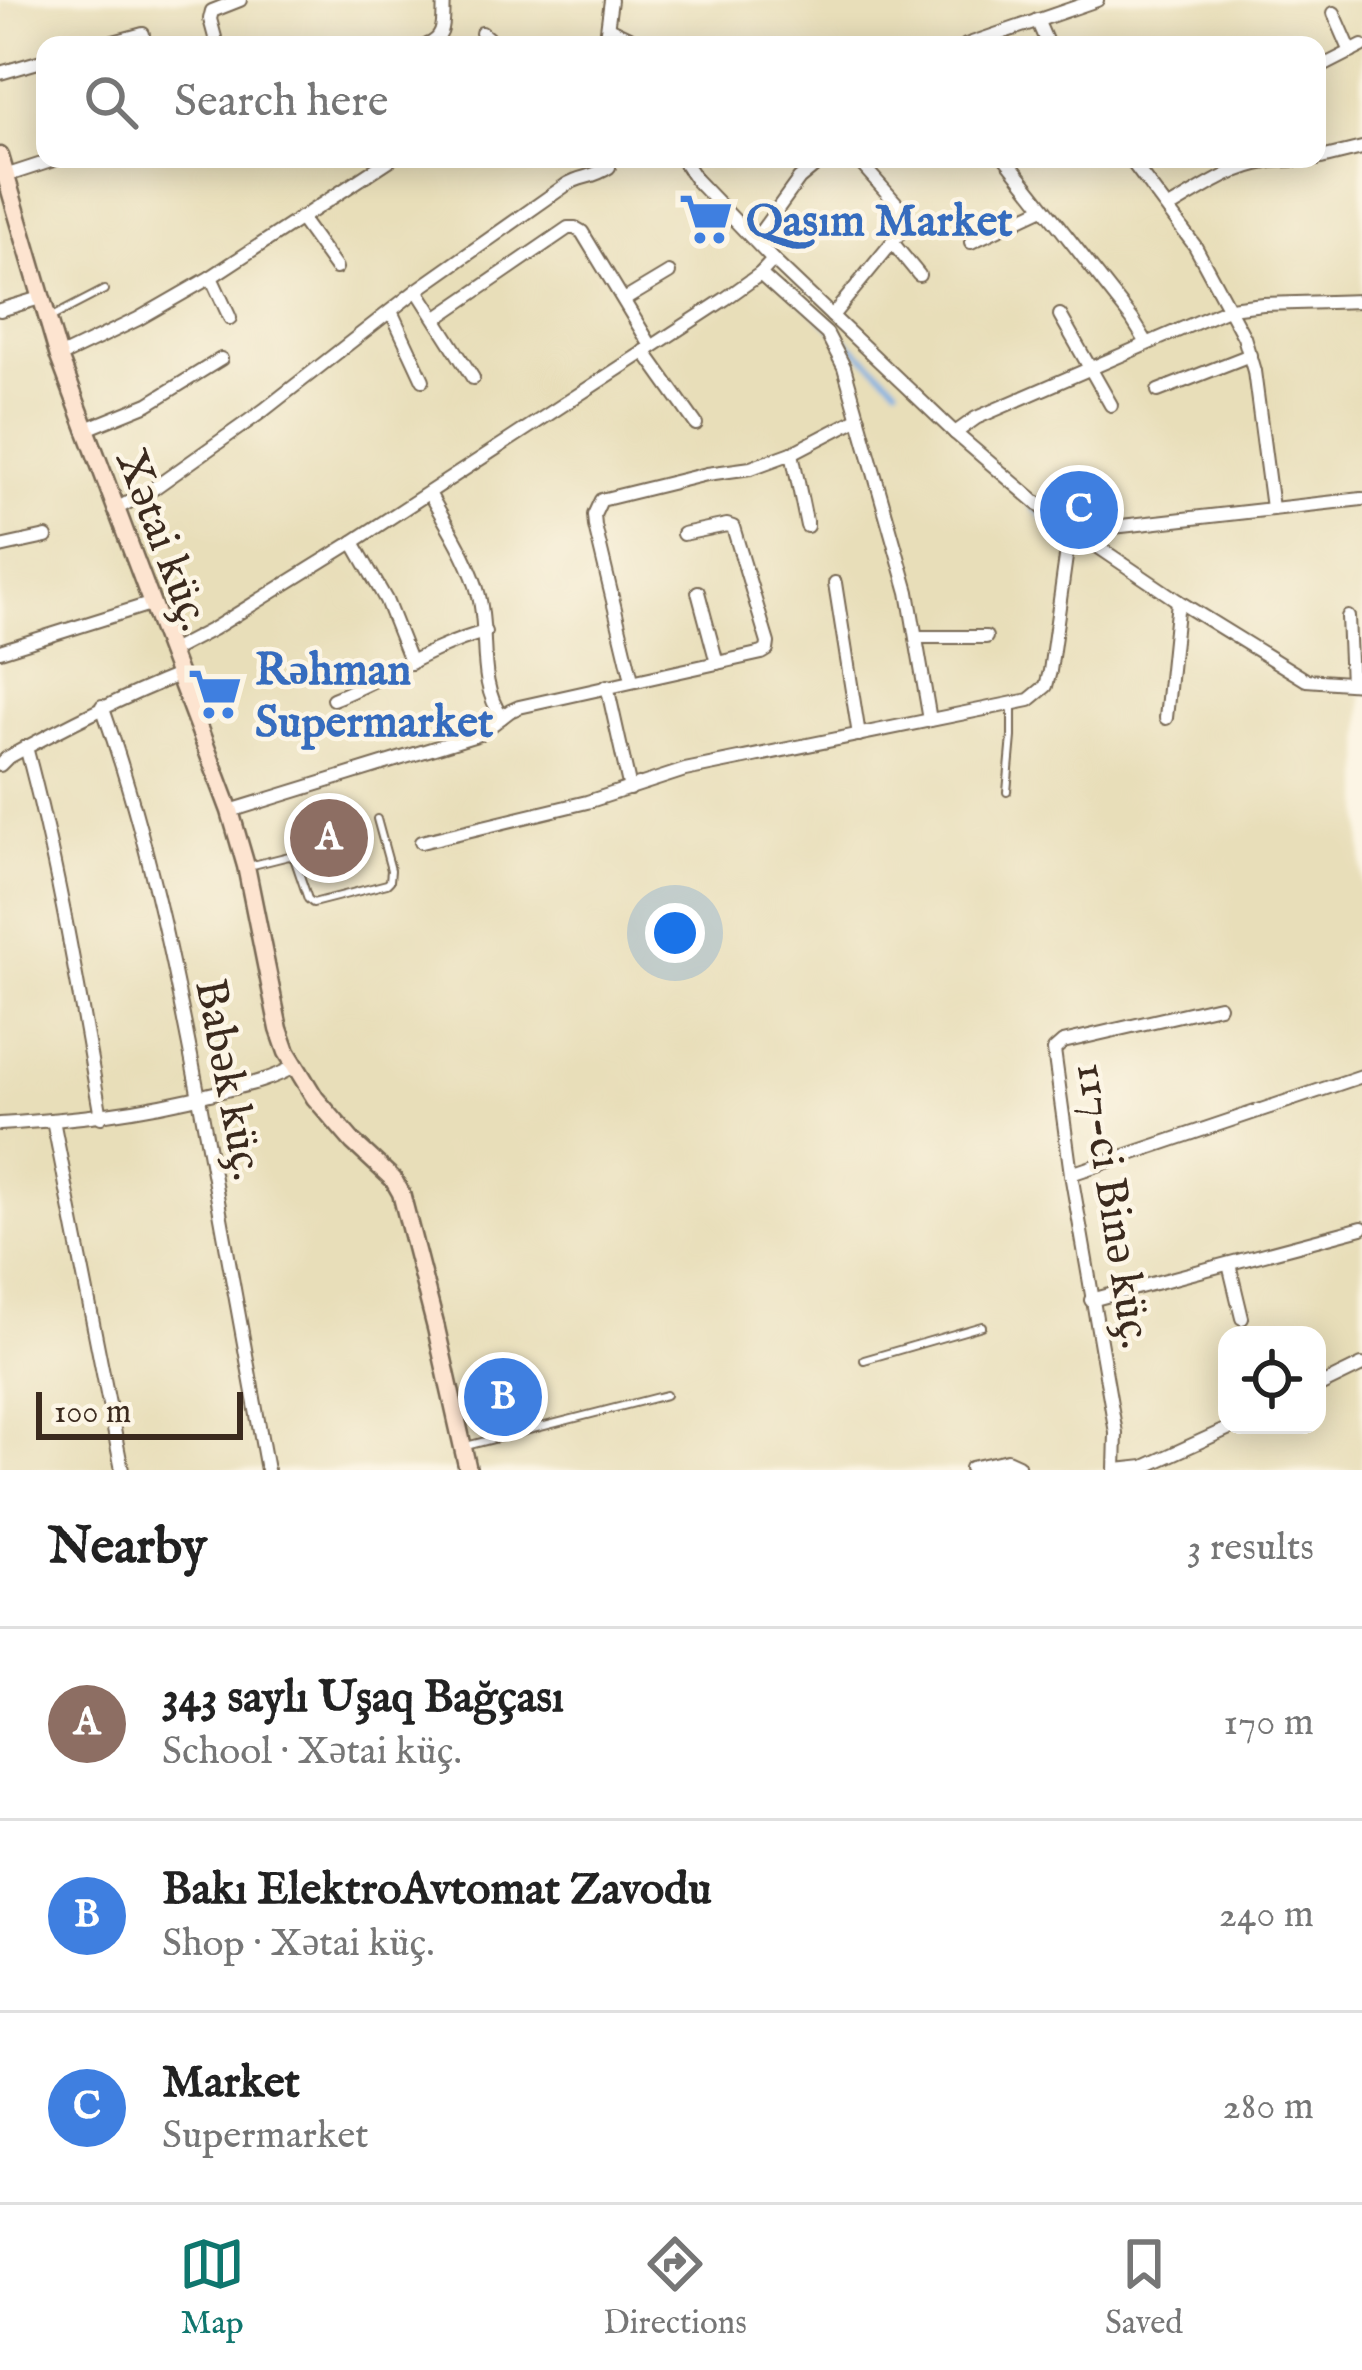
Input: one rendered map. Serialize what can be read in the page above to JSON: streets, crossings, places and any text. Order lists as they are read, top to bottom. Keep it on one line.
{"streets":{"street":["Xətai küç.","Babək küç.","117-ci Binə küç."]},"places":{"supermarket":["Qasım Market","Rəhman Supermarket"]},"scale_bar":"100 m","page":{"search":"Search here","pins":["C","A","B"],"scale":"100 m","heading":["Nearby","3 results"],"list":[{"mark":"A","name":"343 saylı Uşaq Bağçası","note":"School · Xətai küç.","value":"170 m"},{"mark":"B","name":"Bakı ElektroAvtomat Zavodu","note":"Shop · Xətai küç.","value":"240 m"},{"mark":"C","name":"Market","note":"Supermarket","value":"280 m"}],"nav":["Map","Directions","Saved"]}}
